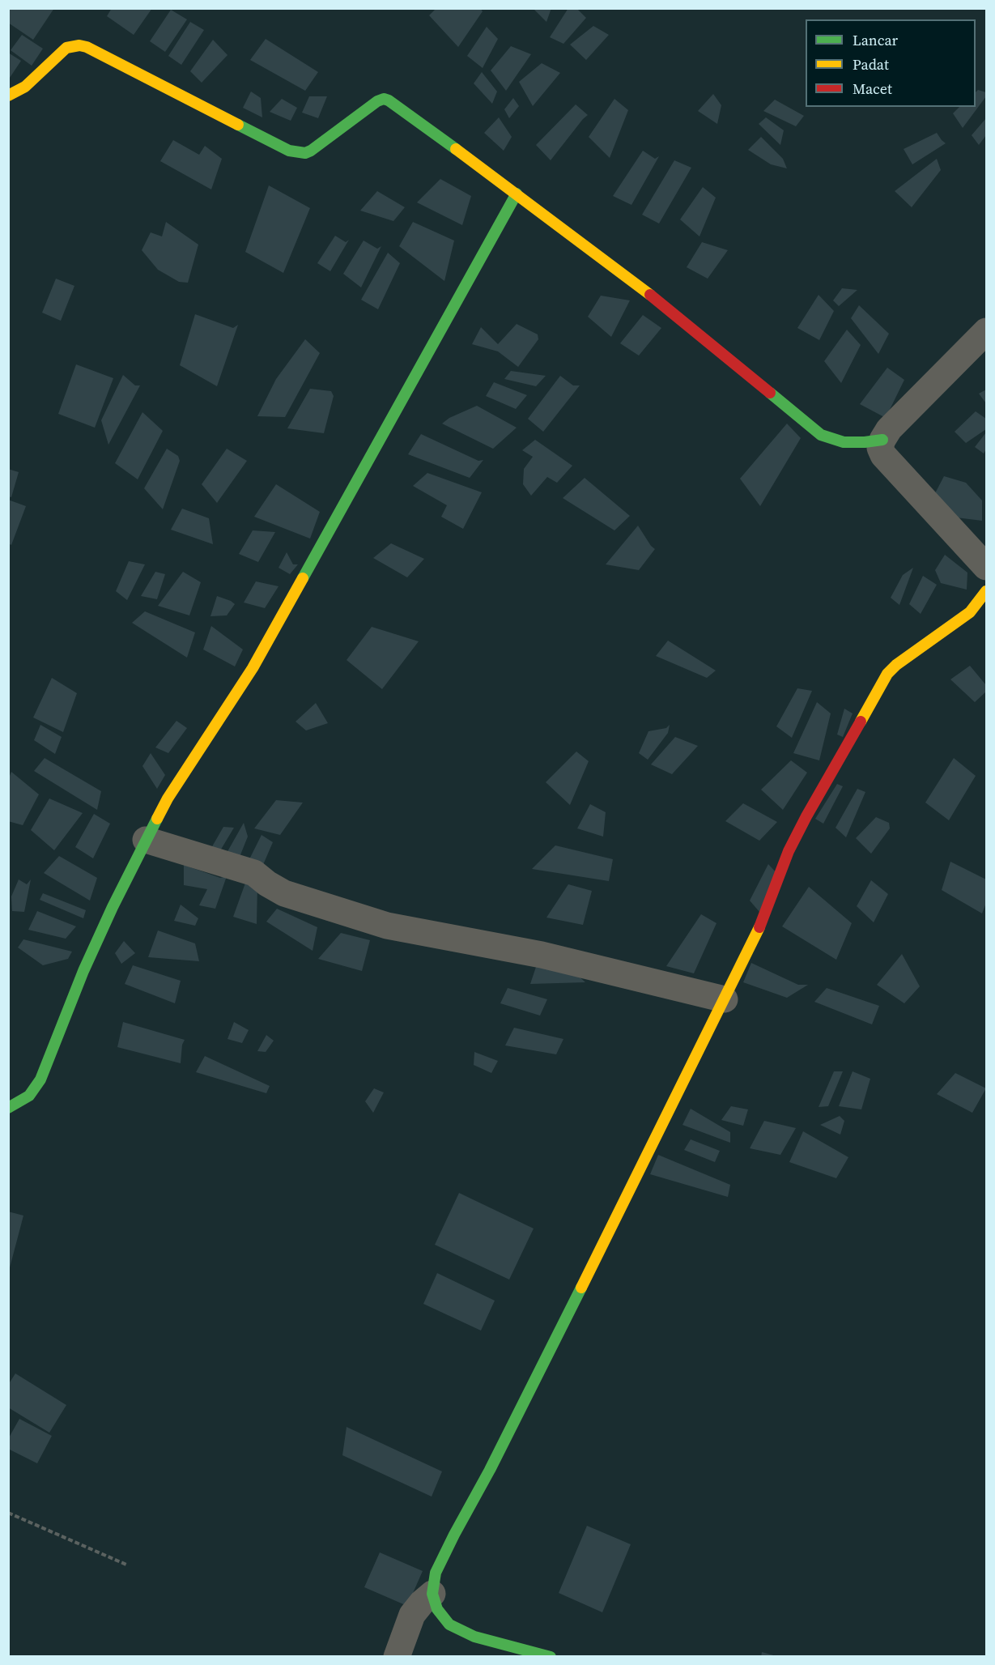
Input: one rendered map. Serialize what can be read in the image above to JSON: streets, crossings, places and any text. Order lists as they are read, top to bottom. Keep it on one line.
{"legend":["Lancar","Padat","Macet"]}
